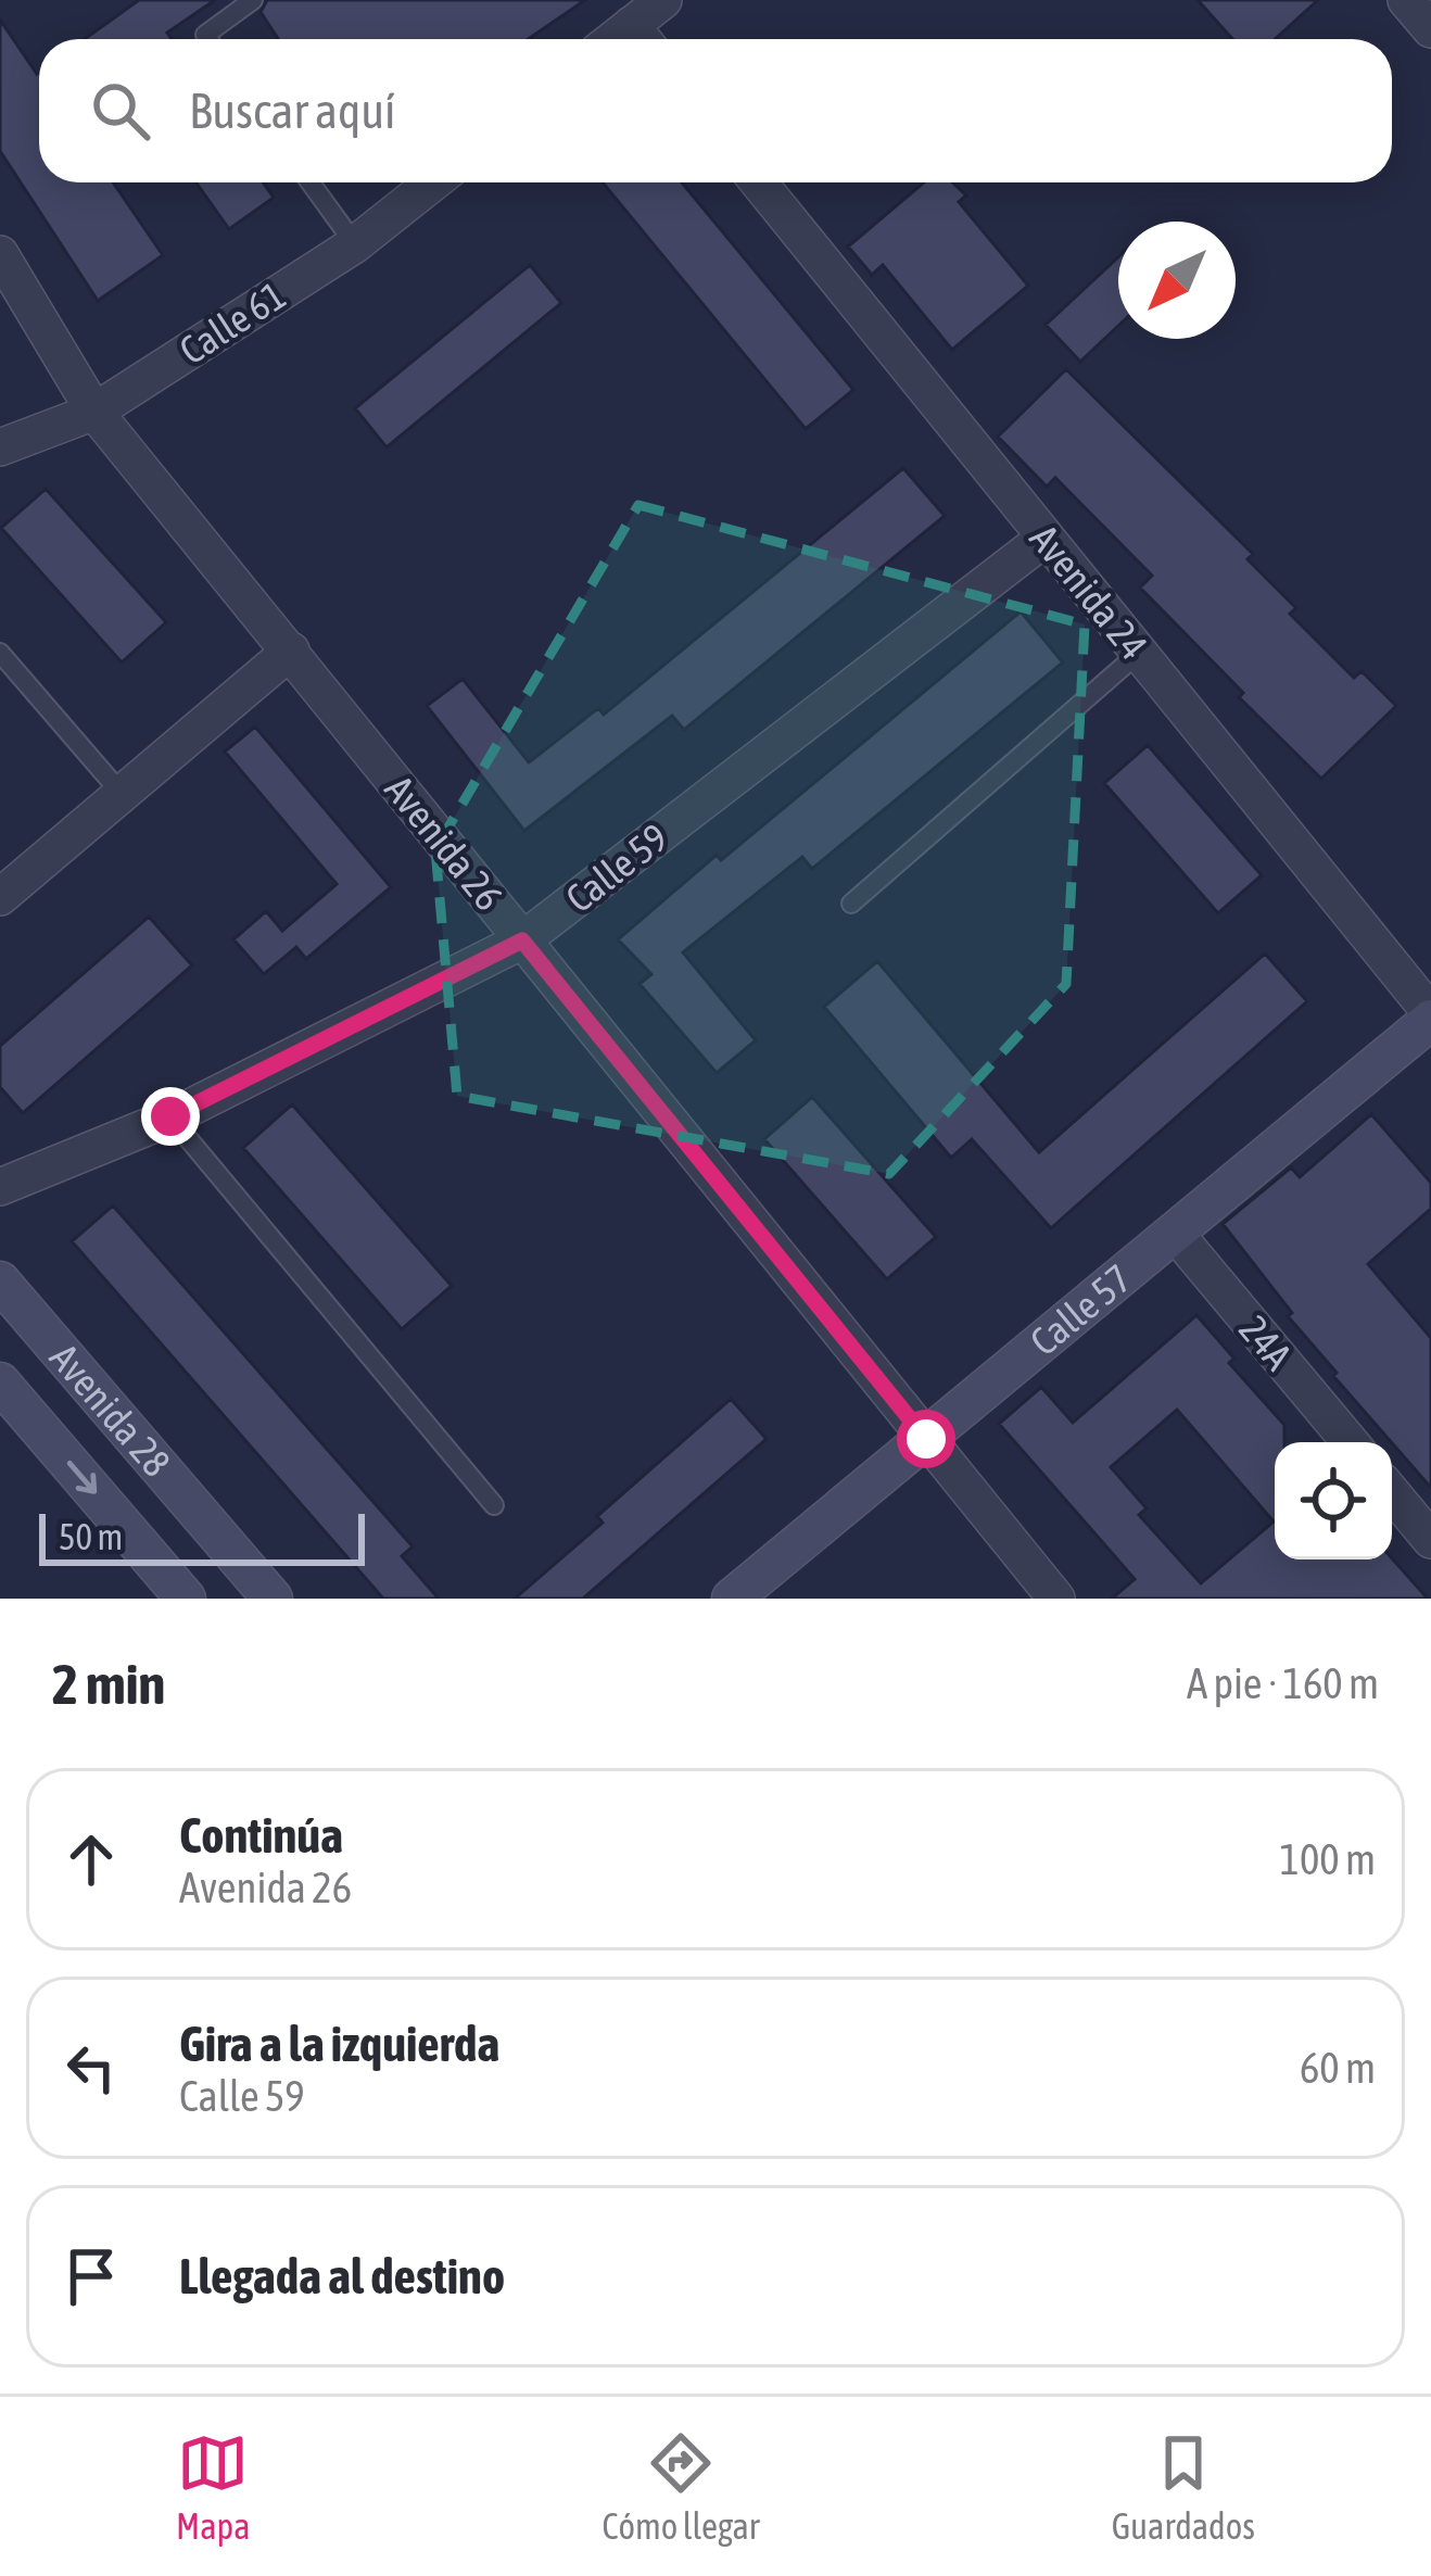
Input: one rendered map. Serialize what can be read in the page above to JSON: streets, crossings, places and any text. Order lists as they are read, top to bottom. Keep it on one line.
{"streets":{"street":["Calle 61","Avenida 24","Avenida 26","Calle 59","Calle 57","24A","Avenida 28"]},"crossings":[["Calle 61","Avenida 26"],["Avenida 24","Calle 59"],["Avenida 24","Calle 57"],["Avenida 26","Calle 59"],["Avenida 26","Calle 57"],["Calle 57","24A"]],"scale_bar":"50 m","north":"bottom left","page":{"search":"Buscar aquí","scale":"50 m","heading":["2 min","A pie · 160 m"],"list":[["Continúa","Avenida 26","100 m"],["Gira a la izquierda","Calle 59","60 m"],"Llegada al destino"],"nav":["Mapa","Cómo llegar","Guardados"]}}
